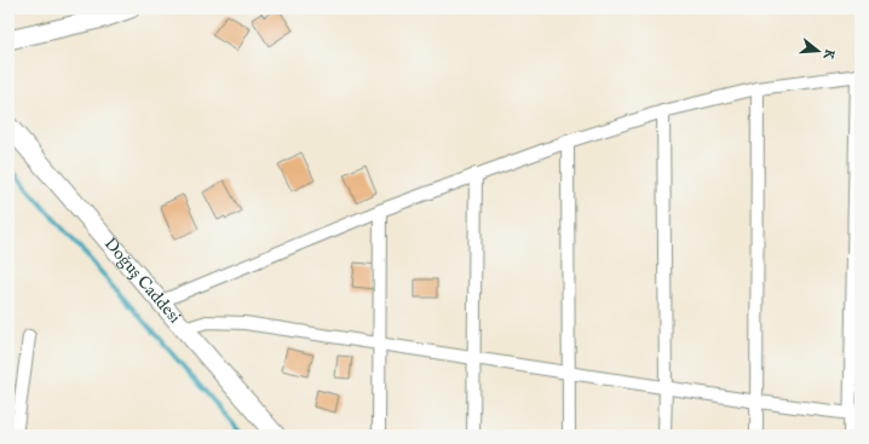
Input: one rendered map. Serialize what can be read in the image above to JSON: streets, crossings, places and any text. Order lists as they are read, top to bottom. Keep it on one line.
{"streets":{"street":["Doğuş Caddesi"]},"north":"right"}
